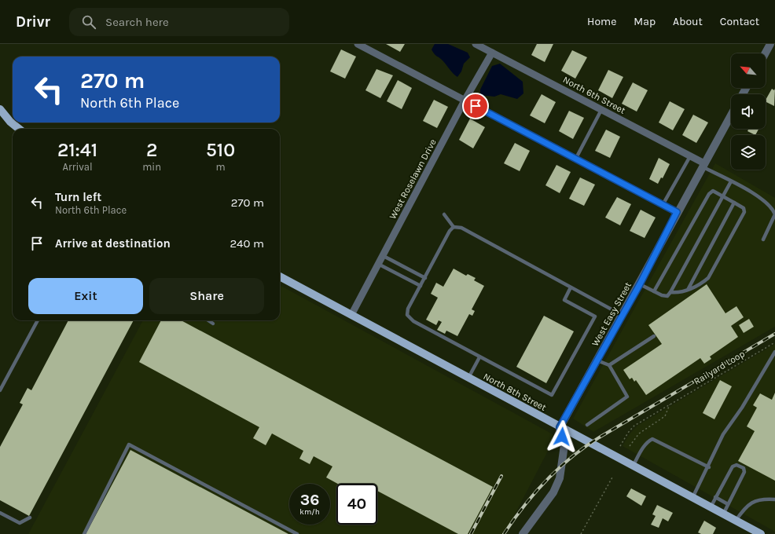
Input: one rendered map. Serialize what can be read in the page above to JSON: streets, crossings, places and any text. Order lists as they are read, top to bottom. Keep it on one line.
{"streets":{"main road":["North 8th Street"],"street":["North 6th Street","West Roselawn Drive","West Easy Street"],"path":["Railyard Loop"]},"crossings":[["North 6th Street","West Roselawn Drive"],["North 6th Street","West Easy Street"],["West Roselawn Drive","North 8th Street"],["West Easy Street","North 8th Street"]],"north":"top left","page":{"header":"Drivr","search":"Search here","nav":["Home","Map","About","Contact"],"turn":["270 m","North 6th Place"],"eta":["21:41","Arrival","2","min","510","m"],"list":[{"name":"Turn left","note":"North 6th Place","value":"270 m"},{"name":"Arrive at destination","value":"240 m"}],"buttons":["Exit","Share"],"speed":"36 km/h","limit":"40"}}
